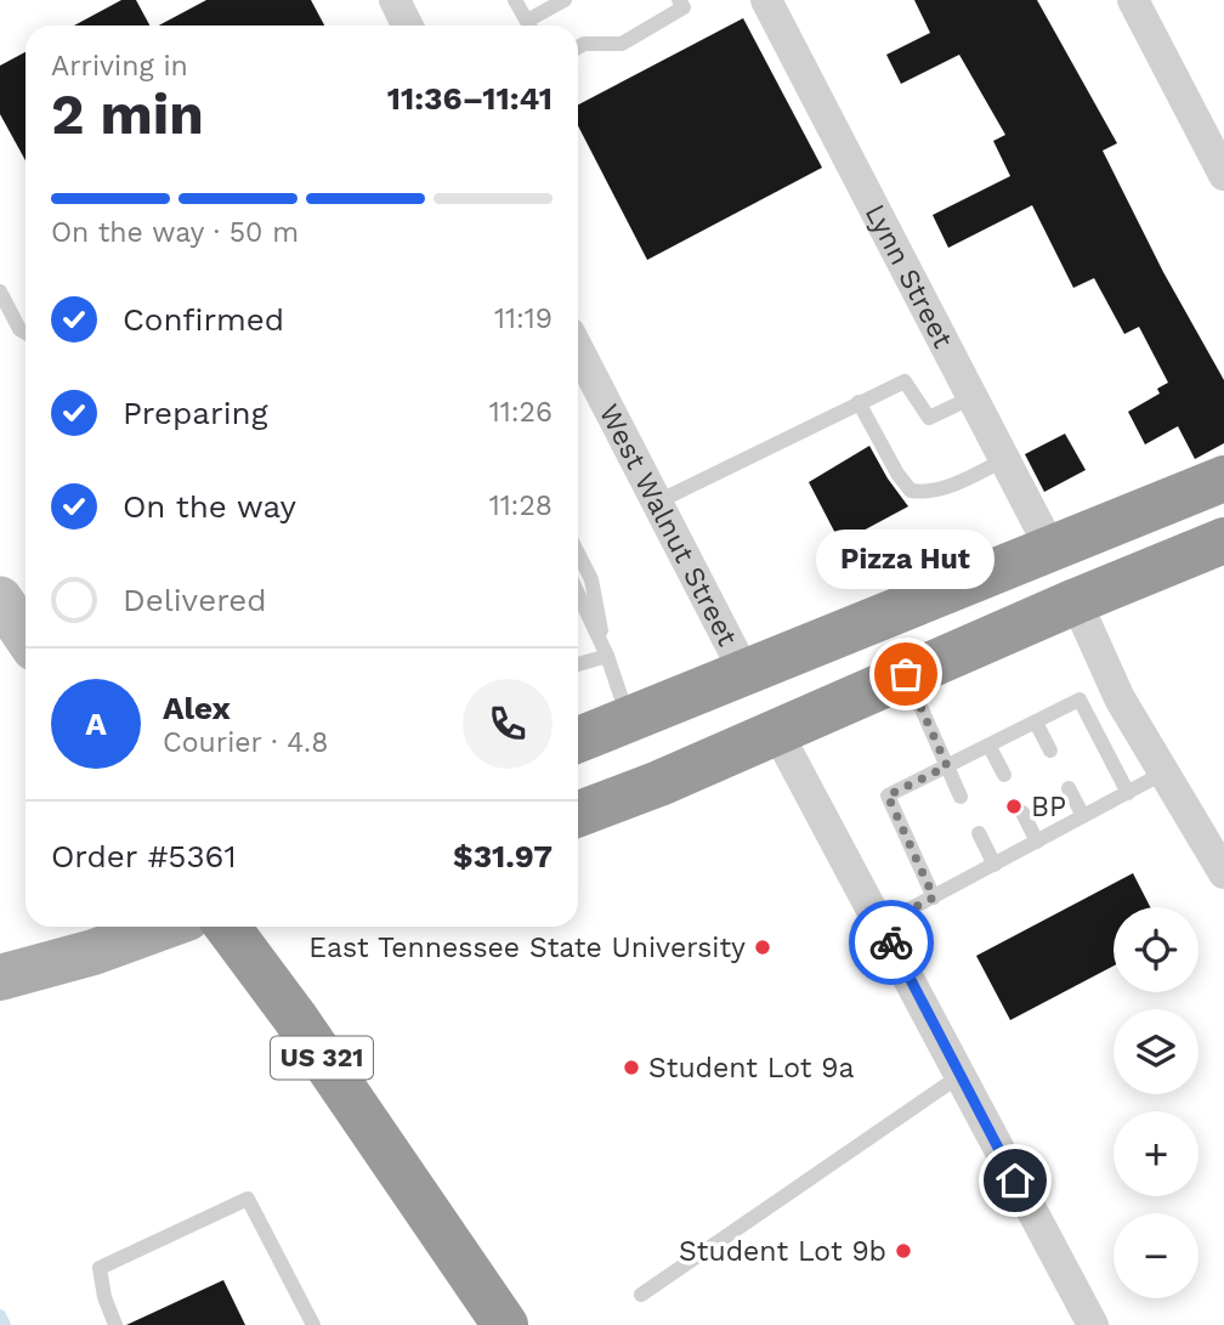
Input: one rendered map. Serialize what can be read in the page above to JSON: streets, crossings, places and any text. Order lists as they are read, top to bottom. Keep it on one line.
{"streets":{"highway":["US 321"],"street":["Lynn Street","West Walnut Street"]},"places":["Pizza Hut","BP","East Tennessee State University","Student Lot 9a","Student Lot 9b"],"page":{"heading":["2 min","Arriving in","11:36–11:41"],"panel":["Alex","Courier · 4.8","Order #5361","$31.97"],"bar":"On the way · 50 m","list":[["Confirmed","11:19"],["Preparing","11:26"],["On the way","11:28"],"Delivered"],"bubble":"Pizza Hut","round":"A","map_buttons":["+","−"]}}
